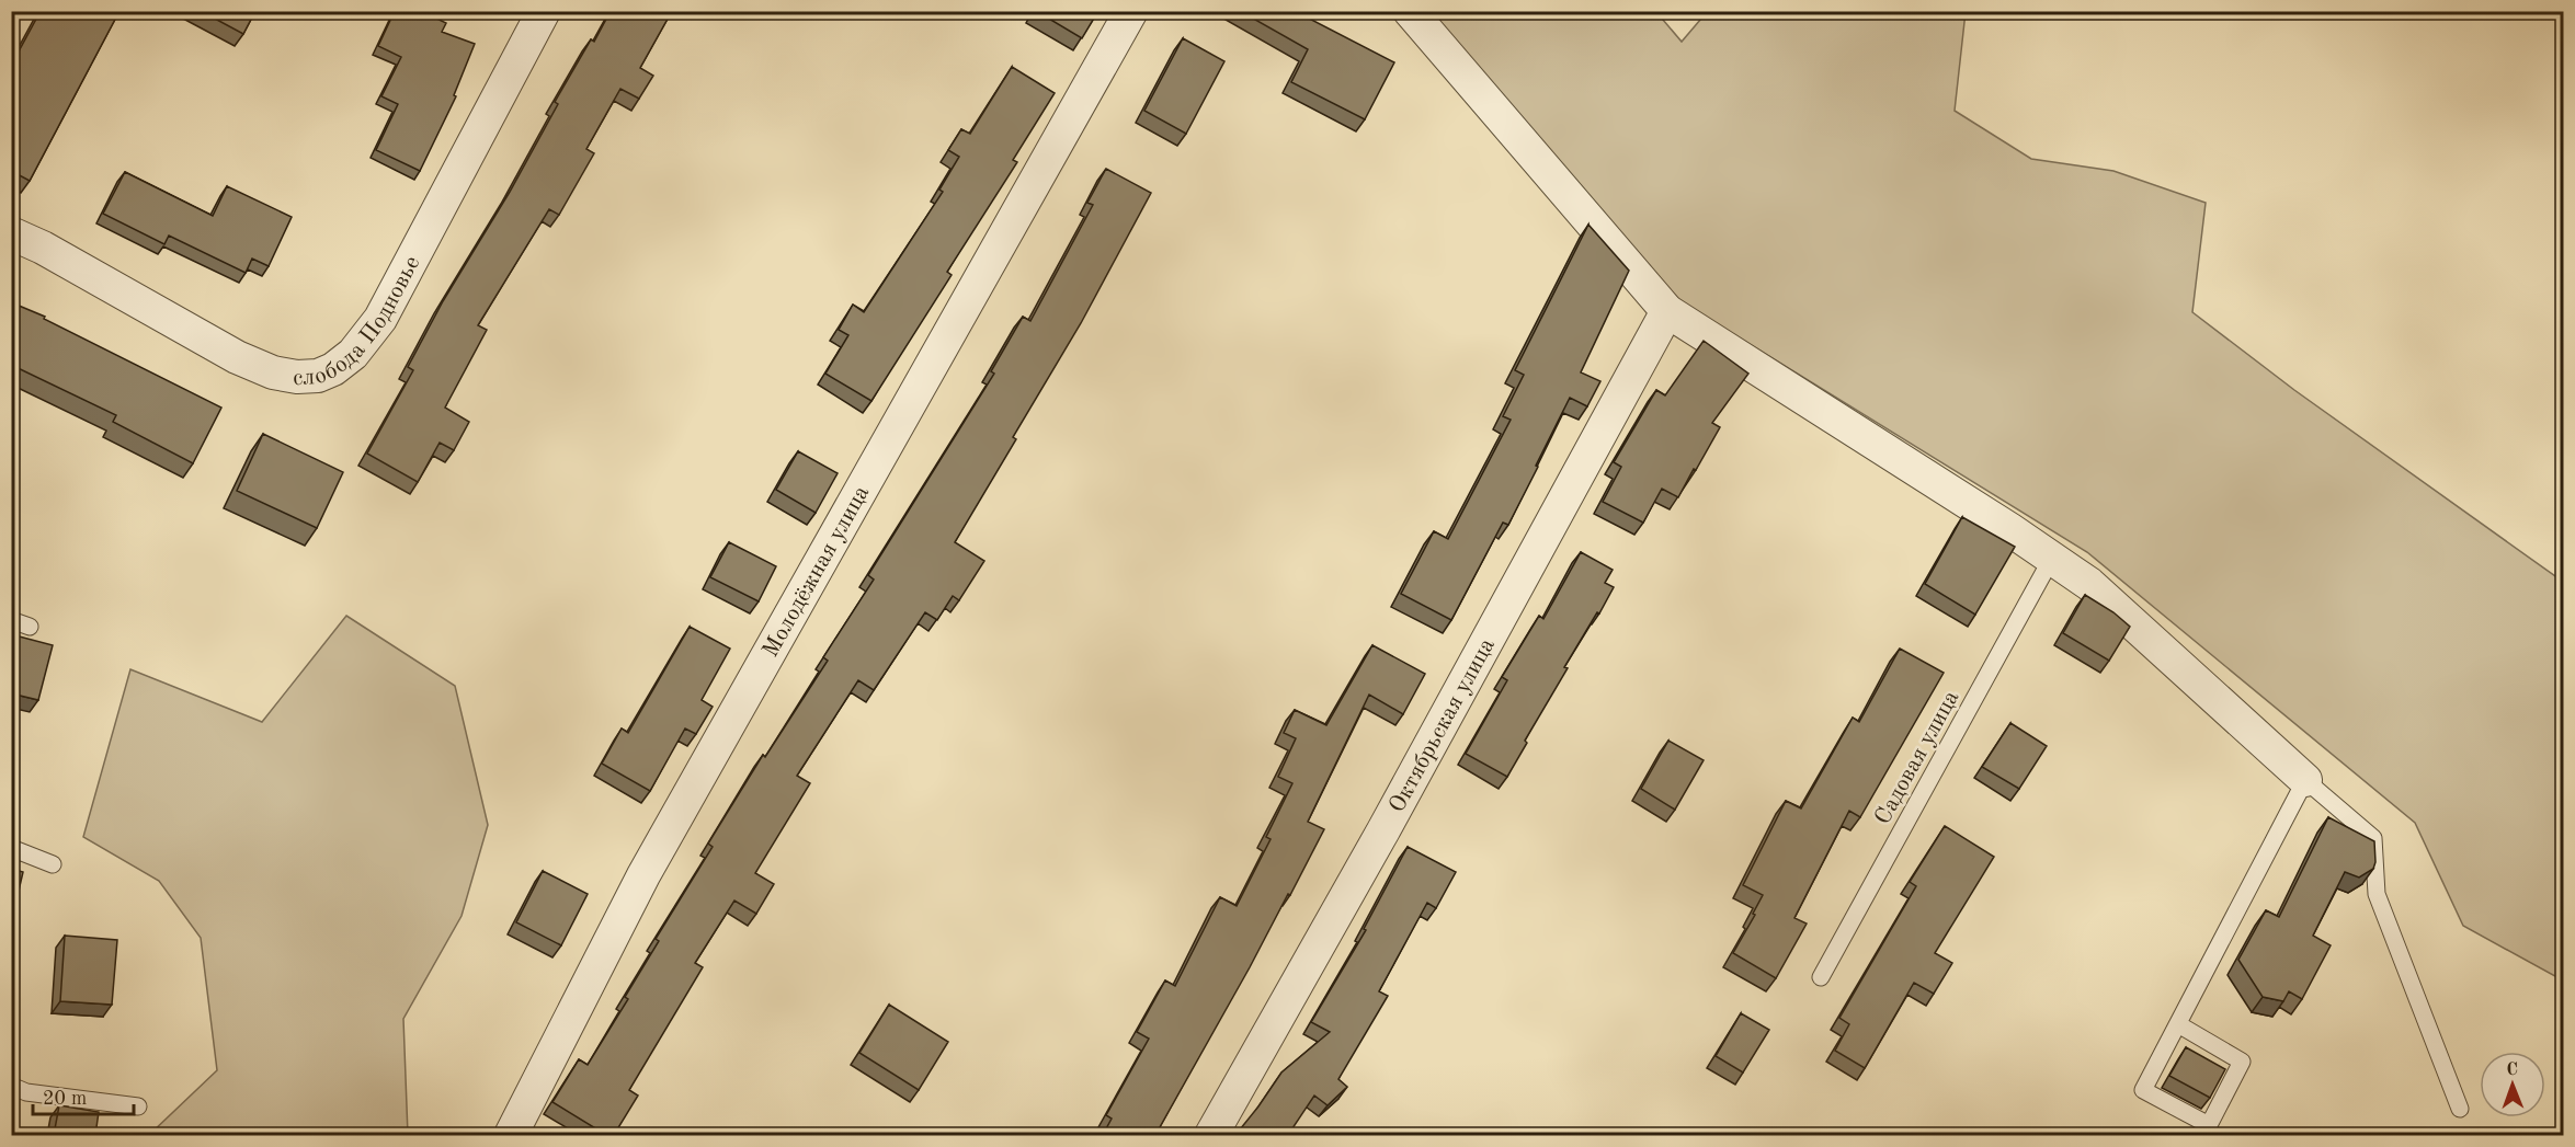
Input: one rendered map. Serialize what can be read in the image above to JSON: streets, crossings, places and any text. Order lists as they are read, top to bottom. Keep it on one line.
{"streets":{"street":["слобода Подновье","Молодёжная улица","Октябрьская улица"],"lane":["Садовая улица"]},"scale_bar":"20 m","north":"top"}
